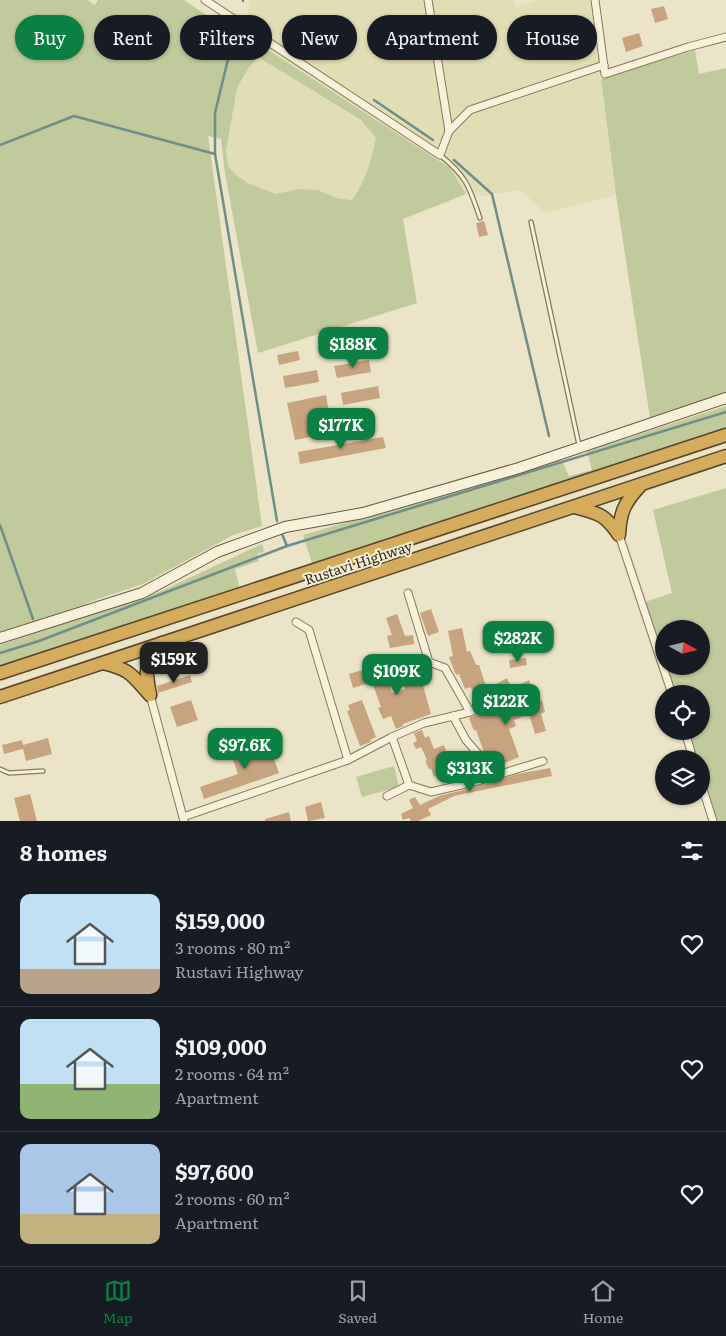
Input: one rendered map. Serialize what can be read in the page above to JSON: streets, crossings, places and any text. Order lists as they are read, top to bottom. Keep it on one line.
{"streets":{"highway":["Rustavi Highway"]},"north":"right","page":{"chip":["Buy","Rent","Filters","New","Apartment","House"],"price":["$188K","$177K","$282K","$159K","$109K","$122K","$97.6K","$313K"],"heading":"8 homes","list":[{"name":"$159,000","note":"3 rooms · 80 m² · Rustavi Highway"},{"name":"$109,000","note":"2 rooms · 64 m² · Apartment"},{"name":"$97,600","note":"2 rooms · 60 m² · Apartment"}],"tabs":["Map","Saved","Home"]}}
